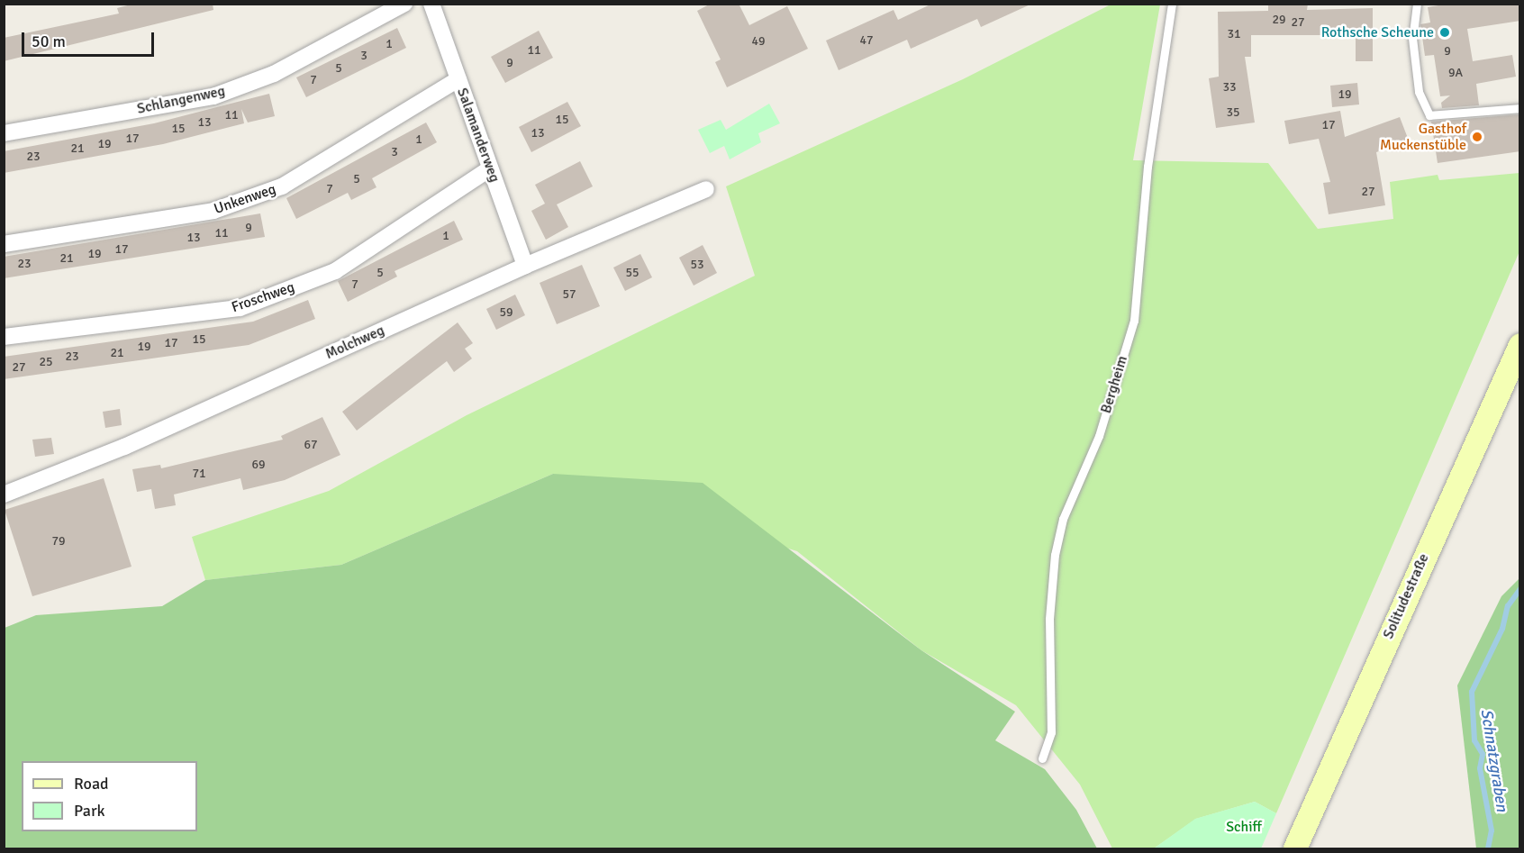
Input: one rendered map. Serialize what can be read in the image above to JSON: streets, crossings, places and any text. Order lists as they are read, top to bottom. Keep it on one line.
{"streets":{"street":["Schlangenweg","Salamanderweg","Unkenweg","Froschweg","Molchweg","Solitudestraße"],"lane":["Bergheim"]},"crossings":[["Salamanderweg","Unkenweg"],["Salamanderweg","Froschweg"],["Salamanderweg","Molchweg"]],"water":["Schnatzgraben"],"parks":["Schiff"],"places":["Rothsche Scheune","Gasthof Muckenstüble"],"house_numbers":["29","27","31","47","49","1","11","9","3","9","5","9A","7","33","19","35","11","15","13","17","15","13","17","1","19","21","3","23","5","7","27","9","11","1","13","17","19","21","23","53","5","55","7","57","59","15","17","19","21","23","25","27","67","69","71","79"],"legend":["Road","Park"],"scale_bar":"50 m"}
